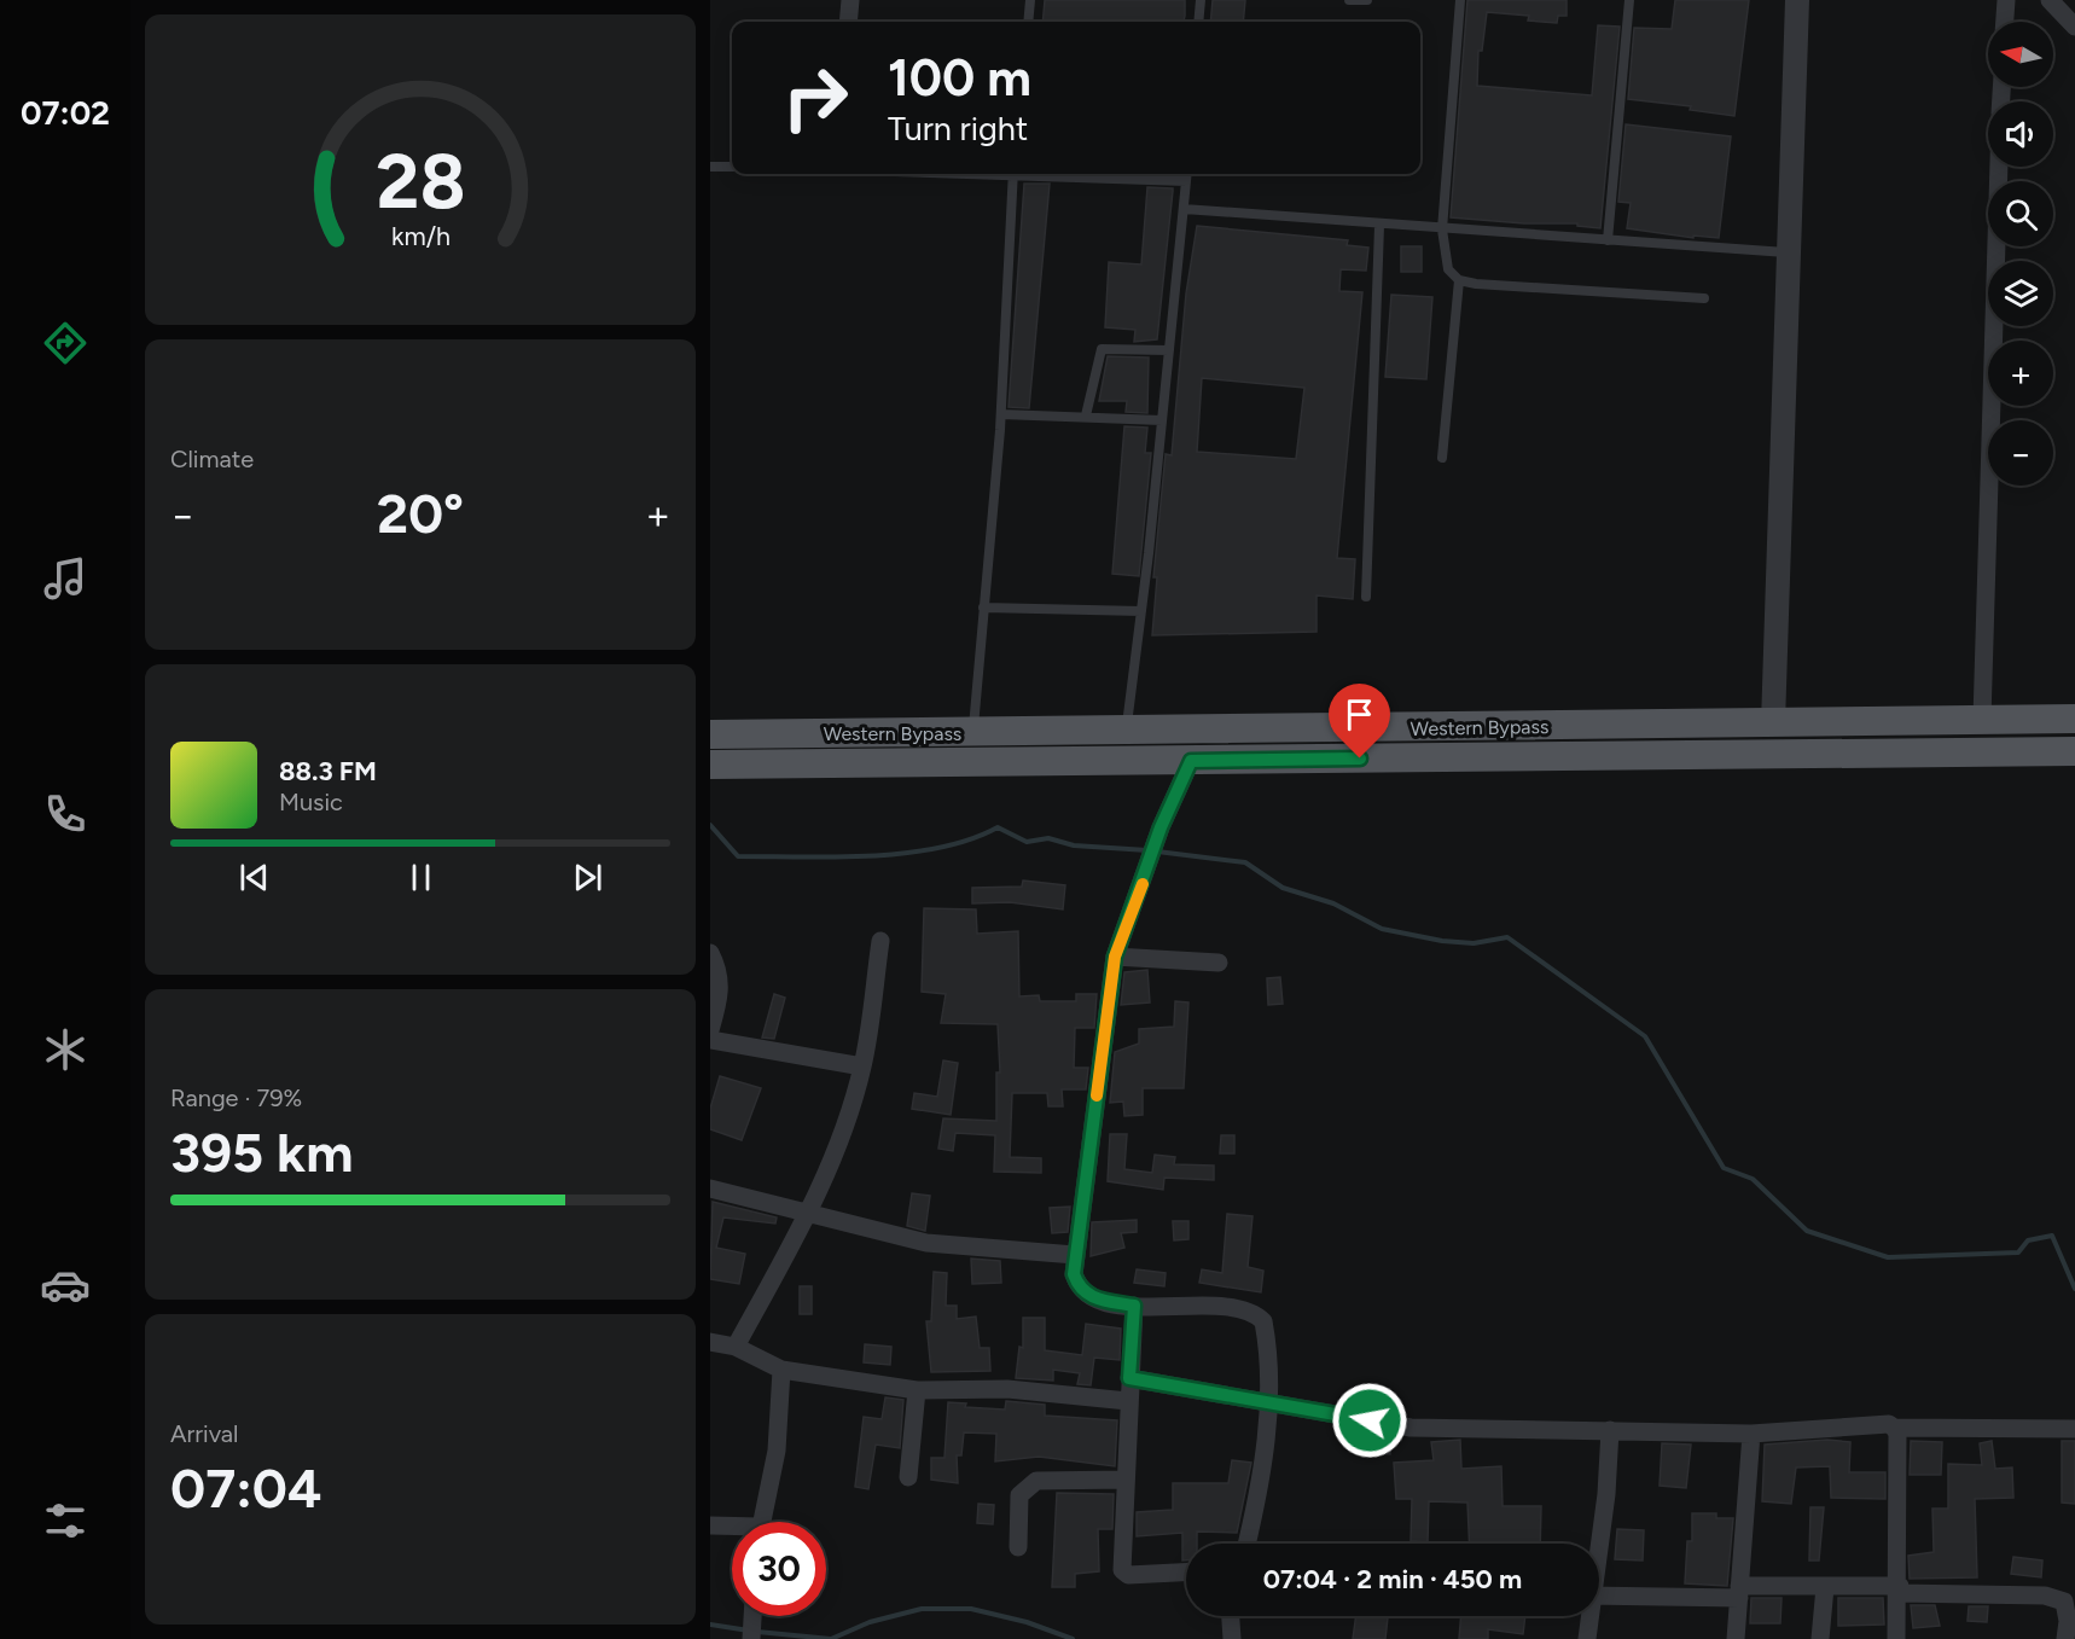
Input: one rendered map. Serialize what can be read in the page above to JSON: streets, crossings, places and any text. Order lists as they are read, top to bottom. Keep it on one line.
{"streets":{"main road":["Western Bypass"]},"north":"left","page":{"tabs":"07:02","map_buttons":["+","−"],"turn":["100 m","Turn right"],"tile":["Climate",["Range · 79%","395 km"],["Arrival","07:04"]],"heat":["−","20°","+"],"song":["88.3 FM","Music"],"limit":"30","trip":"07:04 · 2 min · 450 m","gauge":["28","km/h"]}}
